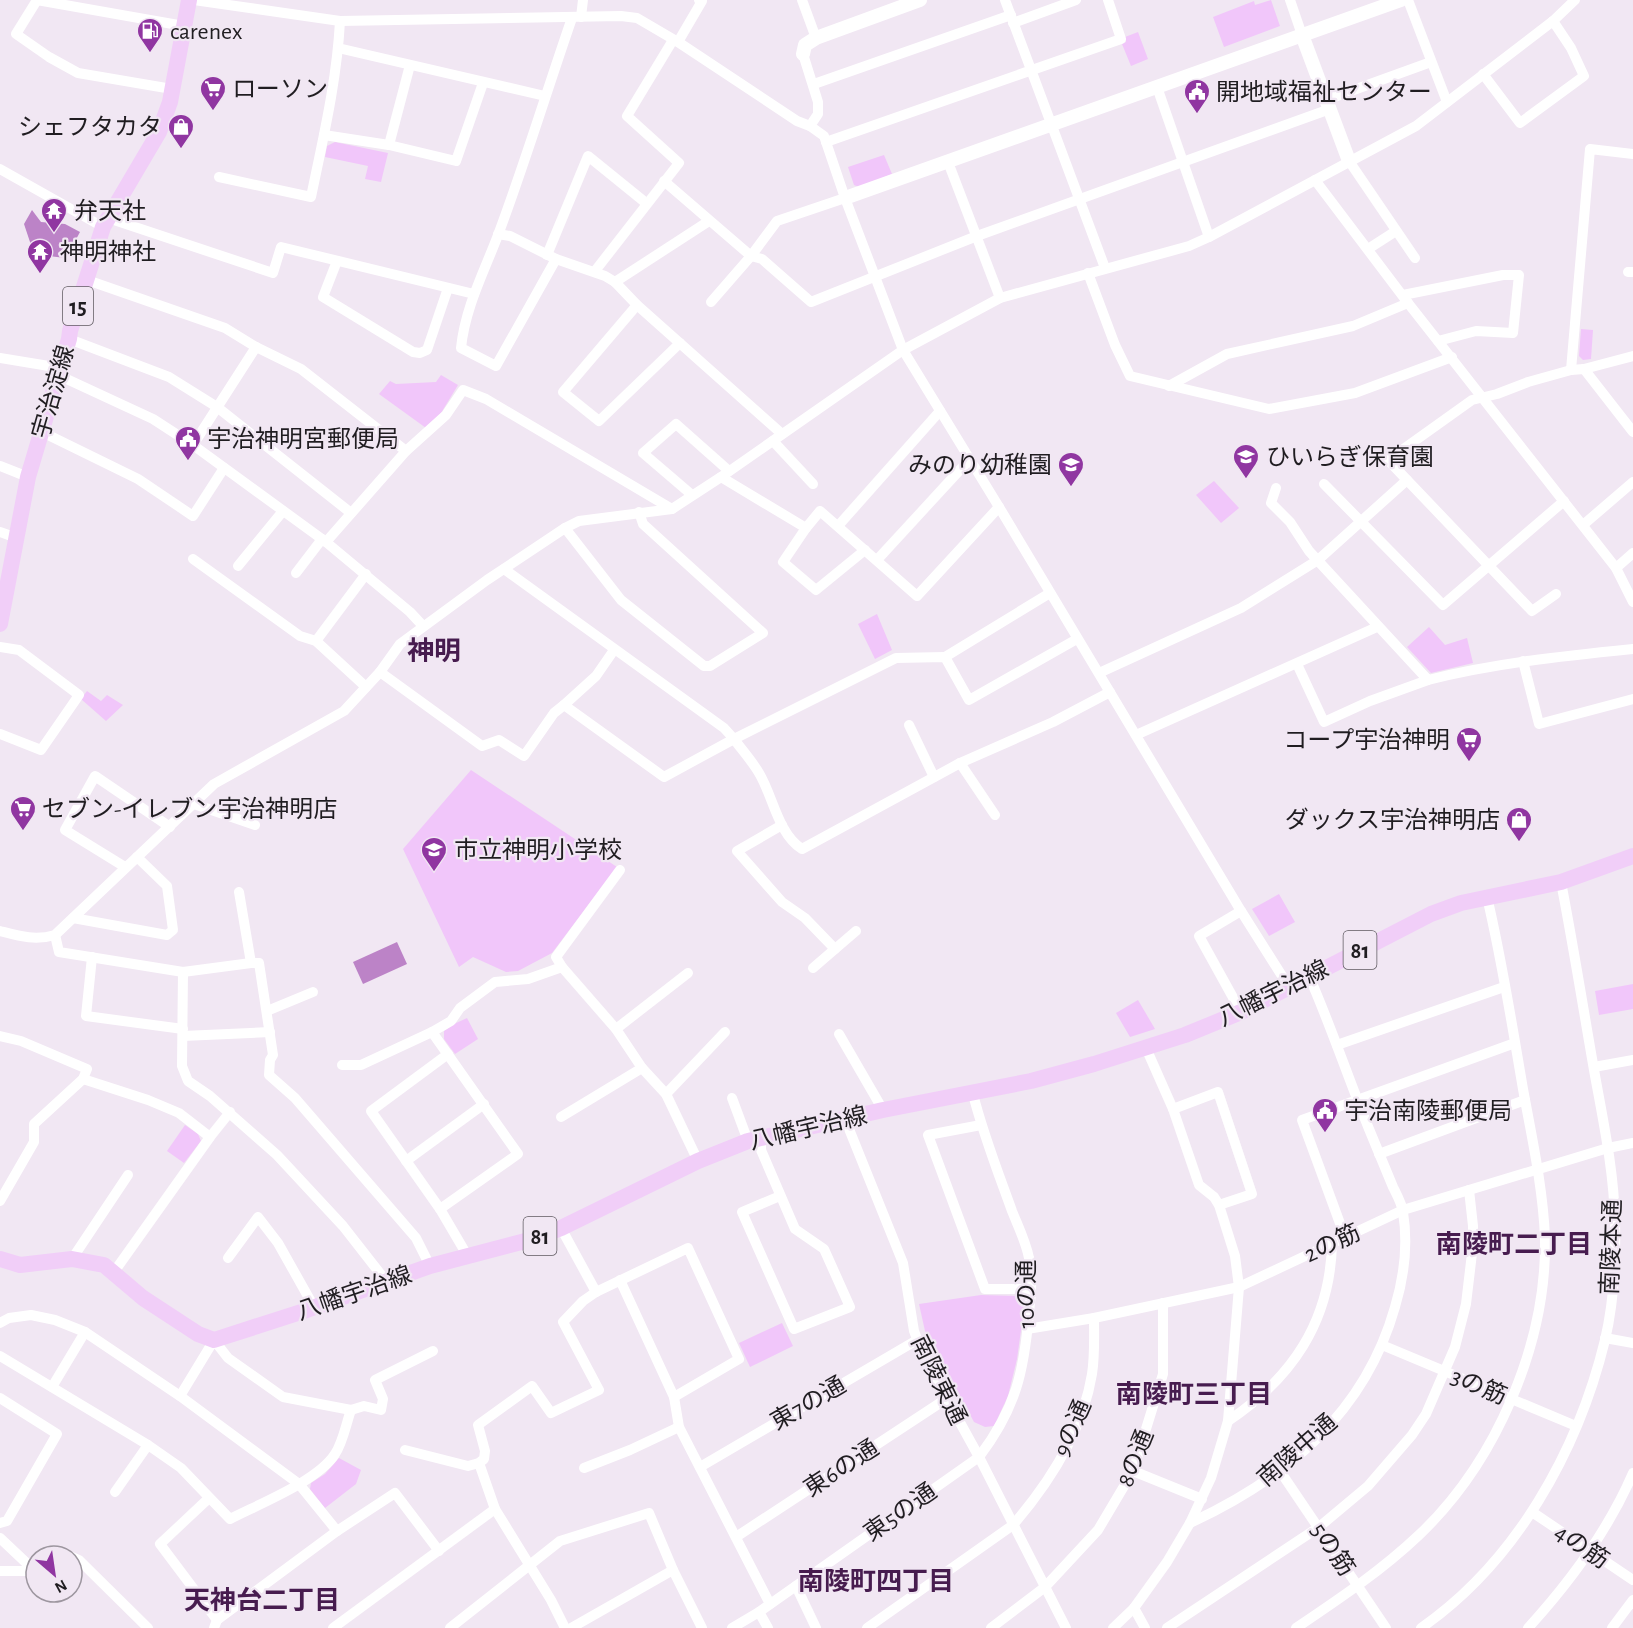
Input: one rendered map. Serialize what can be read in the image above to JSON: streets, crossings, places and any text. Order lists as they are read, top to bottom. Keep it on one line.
{"streets":{"main road":["15","宇治淀線","81","八幡宇治線"],"street":["2の筋","南陵本通","10の通","南陵東通","3の筋","東7の通","9の通","南陵中通","8の通","東6の通","東5の通","4の筋","5の筋"]},"crossings":[["八幡宇治線","南陵本通"],["八幡宇治線","10の通"],["八幡宇治線","南陵東通"],["八幡宇治線","南陵中通"],["2の筋","南陵本通"],["2の筋","10の通"],["2の筋","9の通"],["2の筋","南陵中通"],["2の筋","8の通"],["南陵本通","3の筋"],["南陵本通","4の筋"],["10の通","南陵東通"],["10の通","東5の通"],["南陵東通","東7の通"],["南陵東通","9の通"],["南陵東通","8の通"],["南陵東通","東6の通"],["南陵東通","東5の通"],["3の筋","南陵中通"],["南陵中通","5の筋"]],"districts":["神明","南陵町二丁目","南陵町三丁目","南陵町四丁目","天神台二丁目"],"places":{"fuel station":["carenex"],"supermarket":["ローソン","コープ宇治神明","セブン-イレブン宇治神明店"],"public building":["開地域福祉センター","宇治神明宮郵便局","宇治南陵郵便局"],"shop":["シェフタカタ","ダックス宇治神明店"],"temple":["弁天社","神明神社"],"school or university":["ひいらぎ保育園","みのり幼稚園","市立神明小学校"]},"north":"bottom right"}
